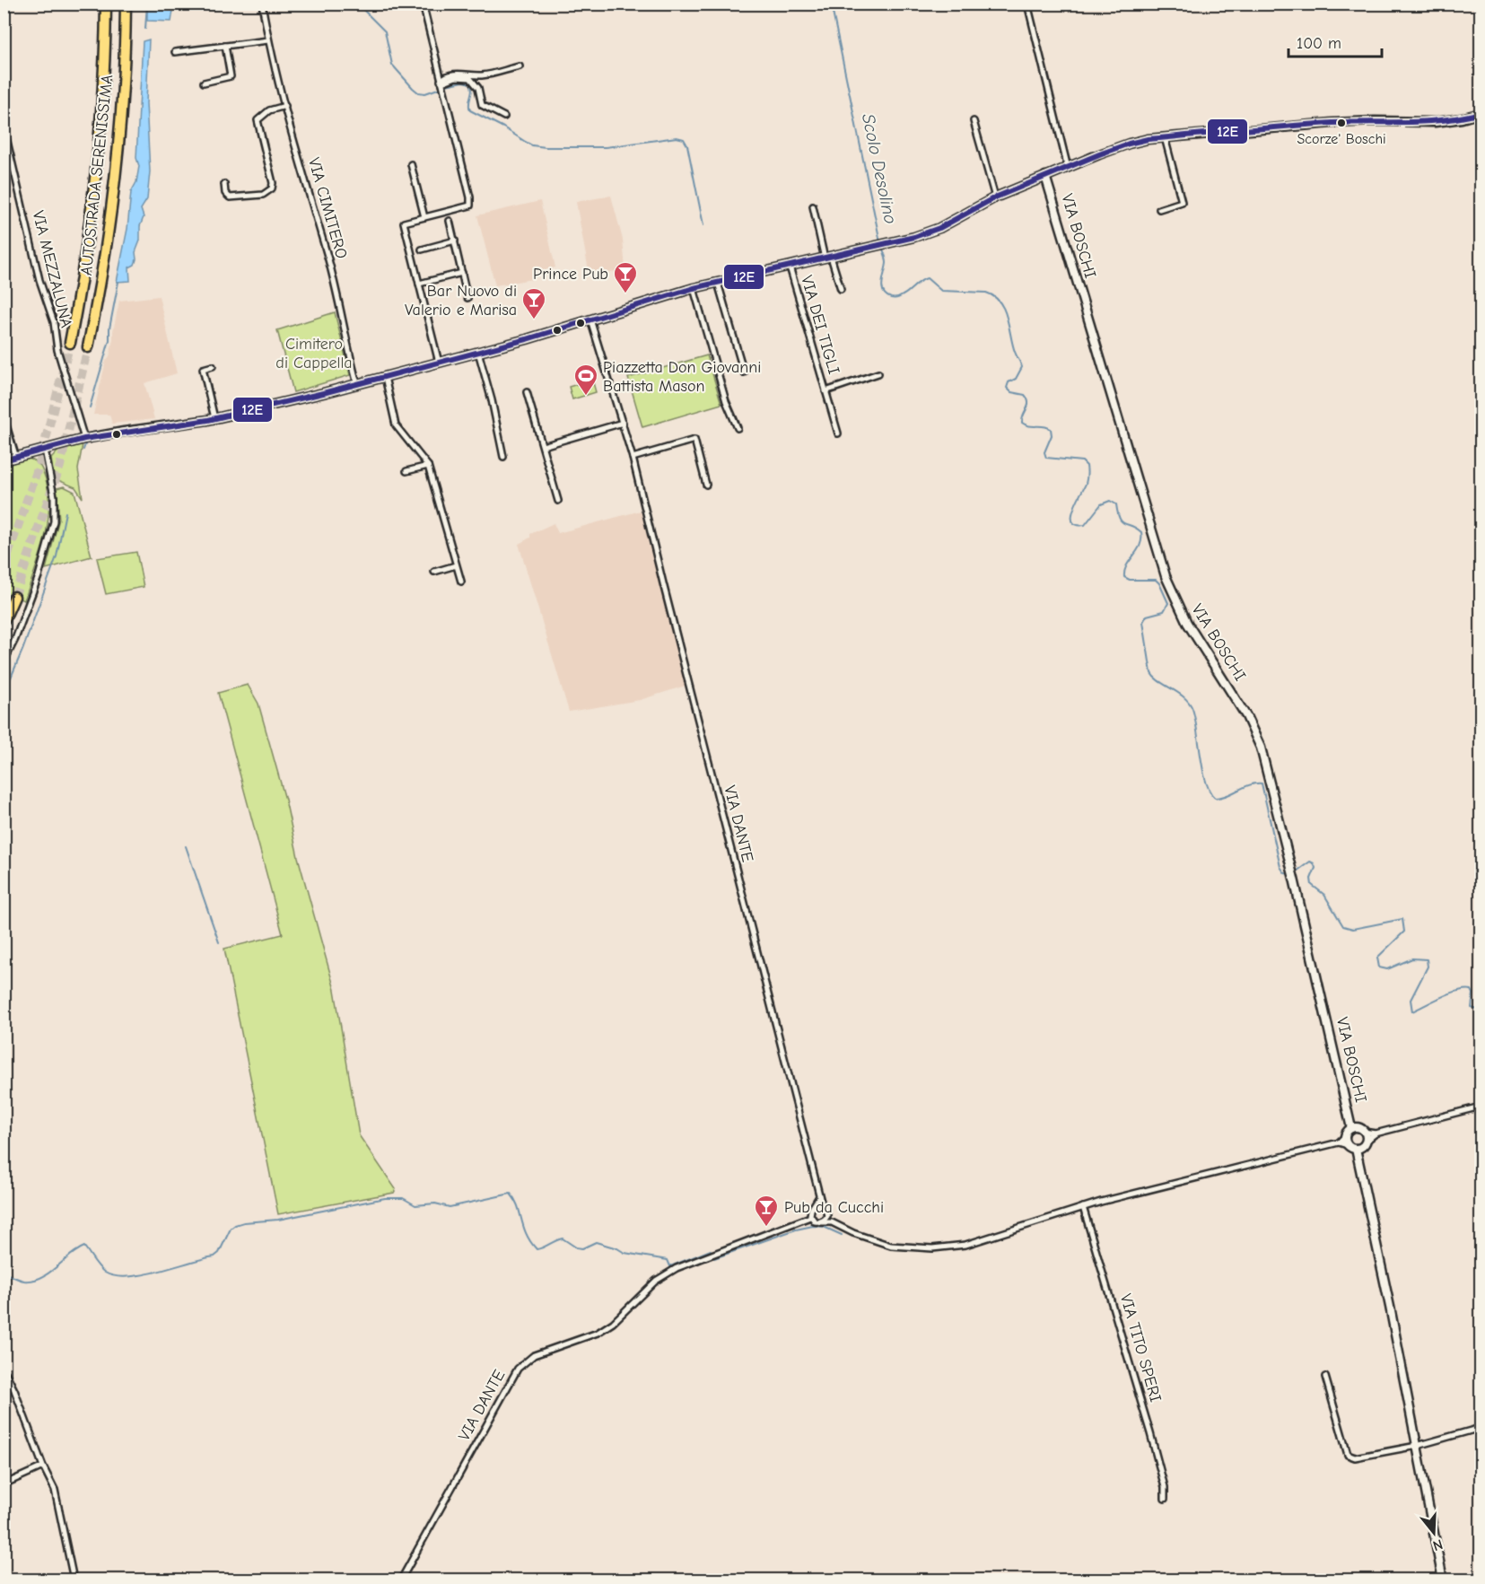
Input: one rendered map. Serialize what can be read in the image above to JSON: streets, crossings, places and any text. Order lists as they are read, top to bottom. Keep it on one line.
{"streets":{"highway":["AUTOSTRADA SERENISSIMA"],"main road":["VIA BOSCHI"],"street":["VIA CIMITERO","VIA MEZZALUNA","VIA DEI TIGLI","VIA DANTE","VIA TITO SPERI"]},"water":["Scolo Desolino"],"parks":["Cimitero di Cappella"],"places":{"other":["Scorze' Boschi"],"bar":["Prince Pub","Bar Nuovo di Valerio e Marisa","Pub da Cucchi"],"sports":["Piazzetta Don Giovanni Battista Mason"]},"lines":["transit line 12E"],"scale_bar":"100 m","north":"bottom"}
